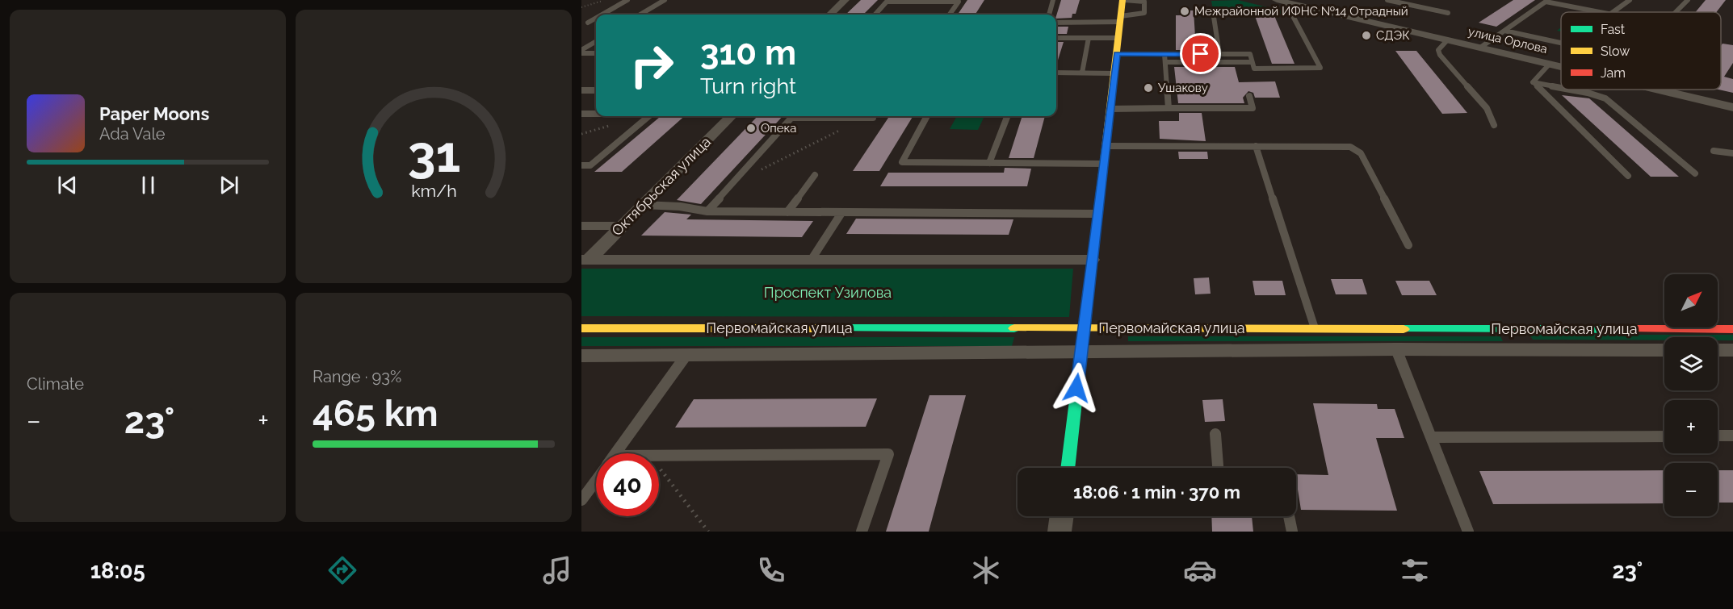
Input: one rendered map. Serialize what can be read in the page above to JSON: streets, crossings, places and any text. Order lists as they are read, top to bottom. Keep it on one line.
{"streets":{"street":["улица Орлова","Октябрьская улица","Первомайская улица"]},"parks":["Проспект Узилова"],"places":["Межрайонной ИФНС №14 Отрадный","СДЭК","Ушакову","Опека"],"legend":["Fast","Slow","Jam"],"north":"top right","page":{"turn":["310 m","Turn right"],"song":["Paper Moons","Ada Vale"],"map_buttons":["+","−"],"tile":["Climate",["Range · 93%","465 km"]],"heat":["−","23°","+"],"limit":"40","trip":"18:06 · 1 min · 370 m","tabs":["18:05","23°"],"gauge":["31","km/h"]}}
